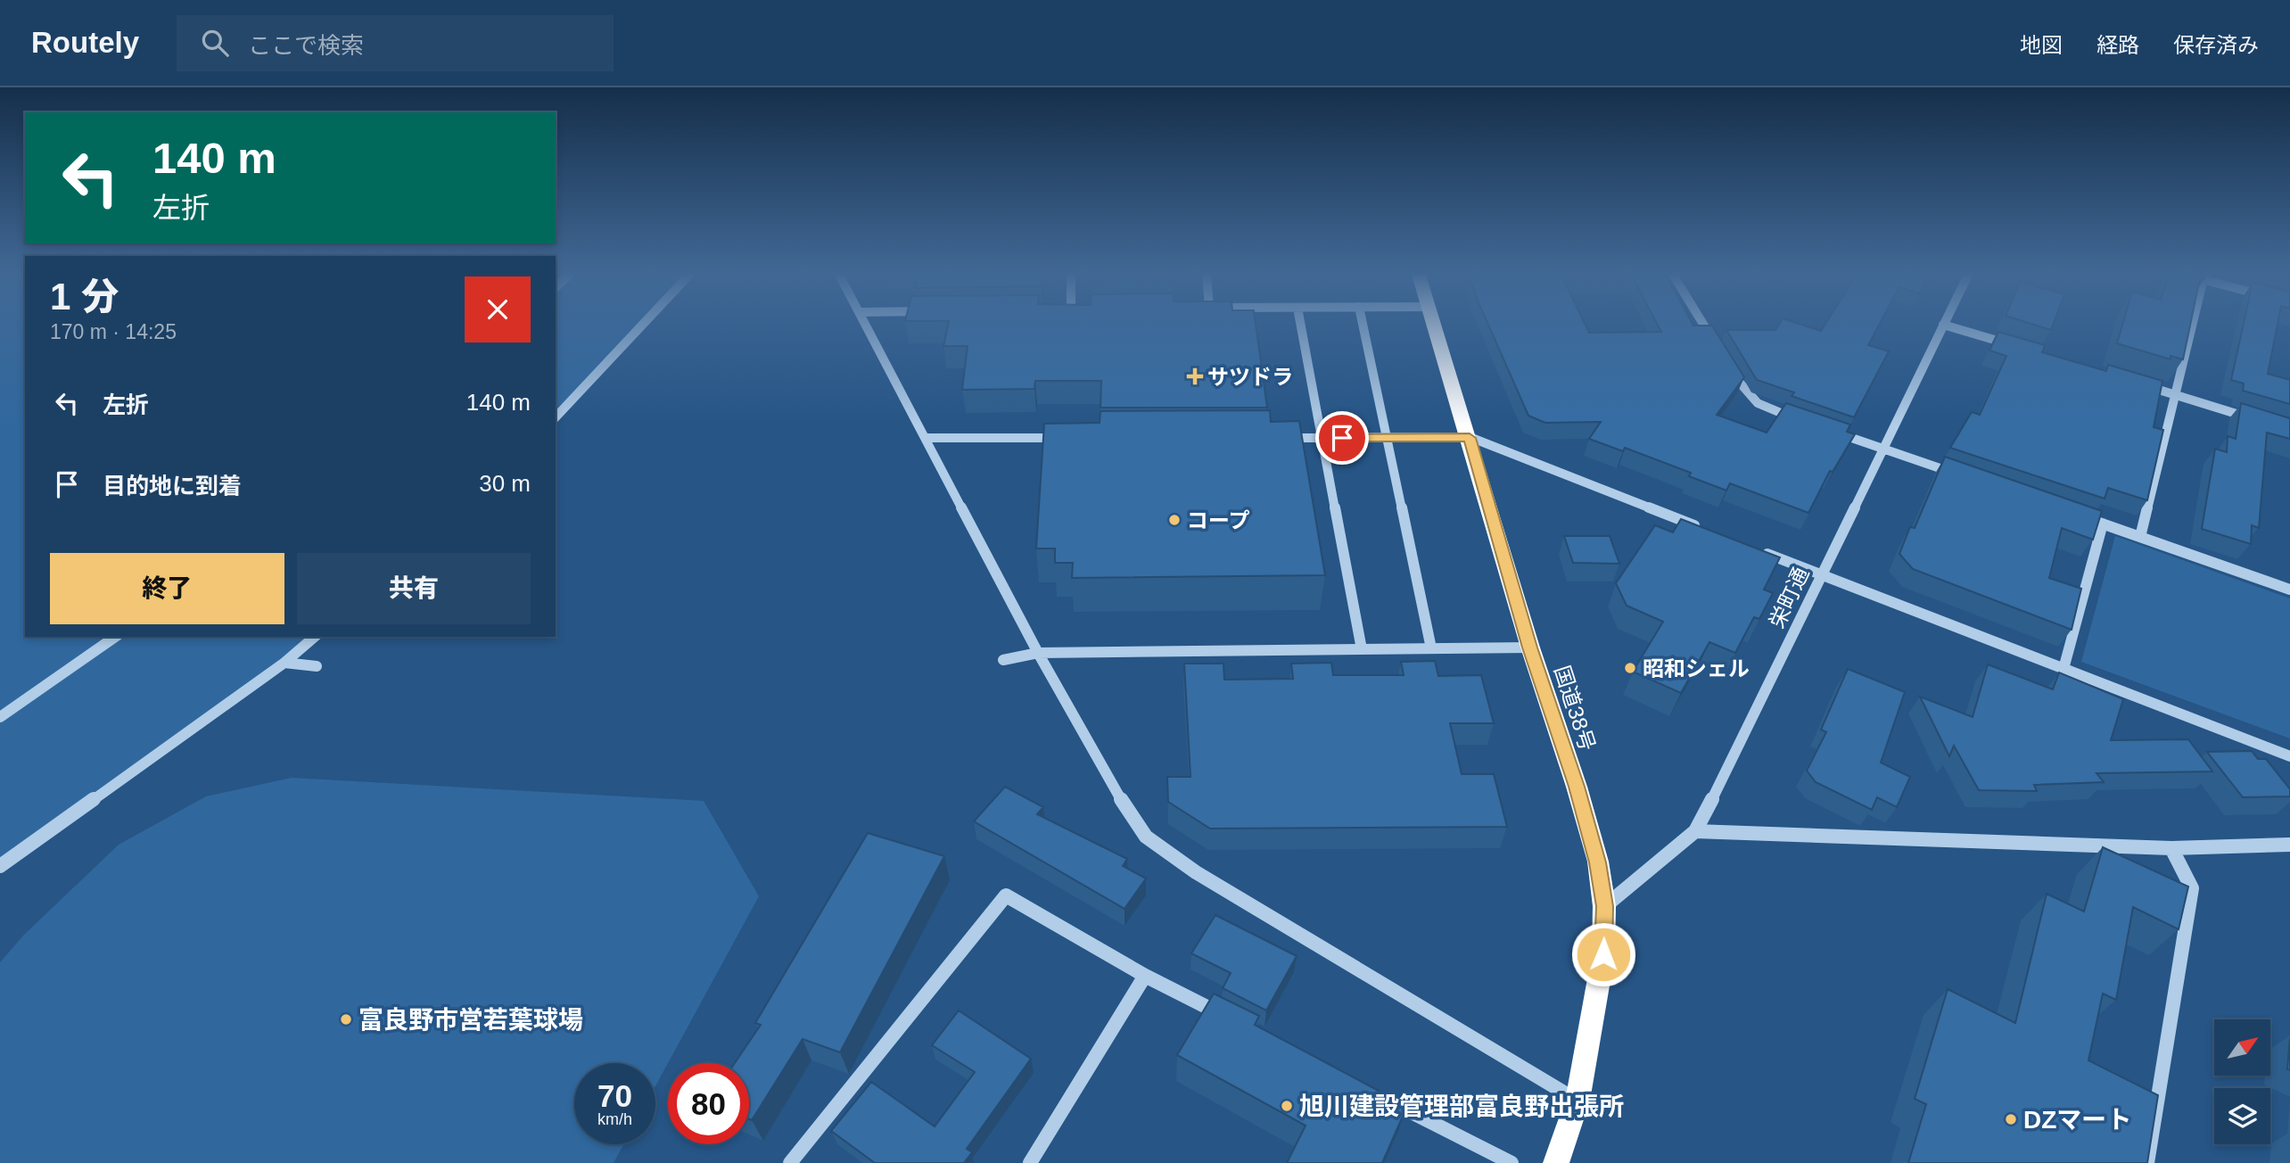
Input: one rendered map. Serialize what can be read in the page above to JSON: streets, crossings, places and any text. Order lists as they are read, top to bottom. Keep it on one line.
{"streets":{"highway":["国道38号"],"street":["栄町通"]},"crossings":[["栄町通","国道38号"]],"places":{"health":["サツドラ"],"other":["コープ","昭和シェル","富良野市営若葉球場","旭川建設管理部富良野出張所","DZマート"]},"north":"top right","page":{"header":"Routely","search":"ここで検索","nav":["地図","経路","保存済み"],"turn":["140 m","左折"],"heading":["1 分","170 m · 14:25"],"list":[{"name":"左折","value":"140 m"},{"name":"目的地に到着","value":"30 m"}],"buttons":["終了","共有"],"speed":"70 km/h","limit":"80"}}
